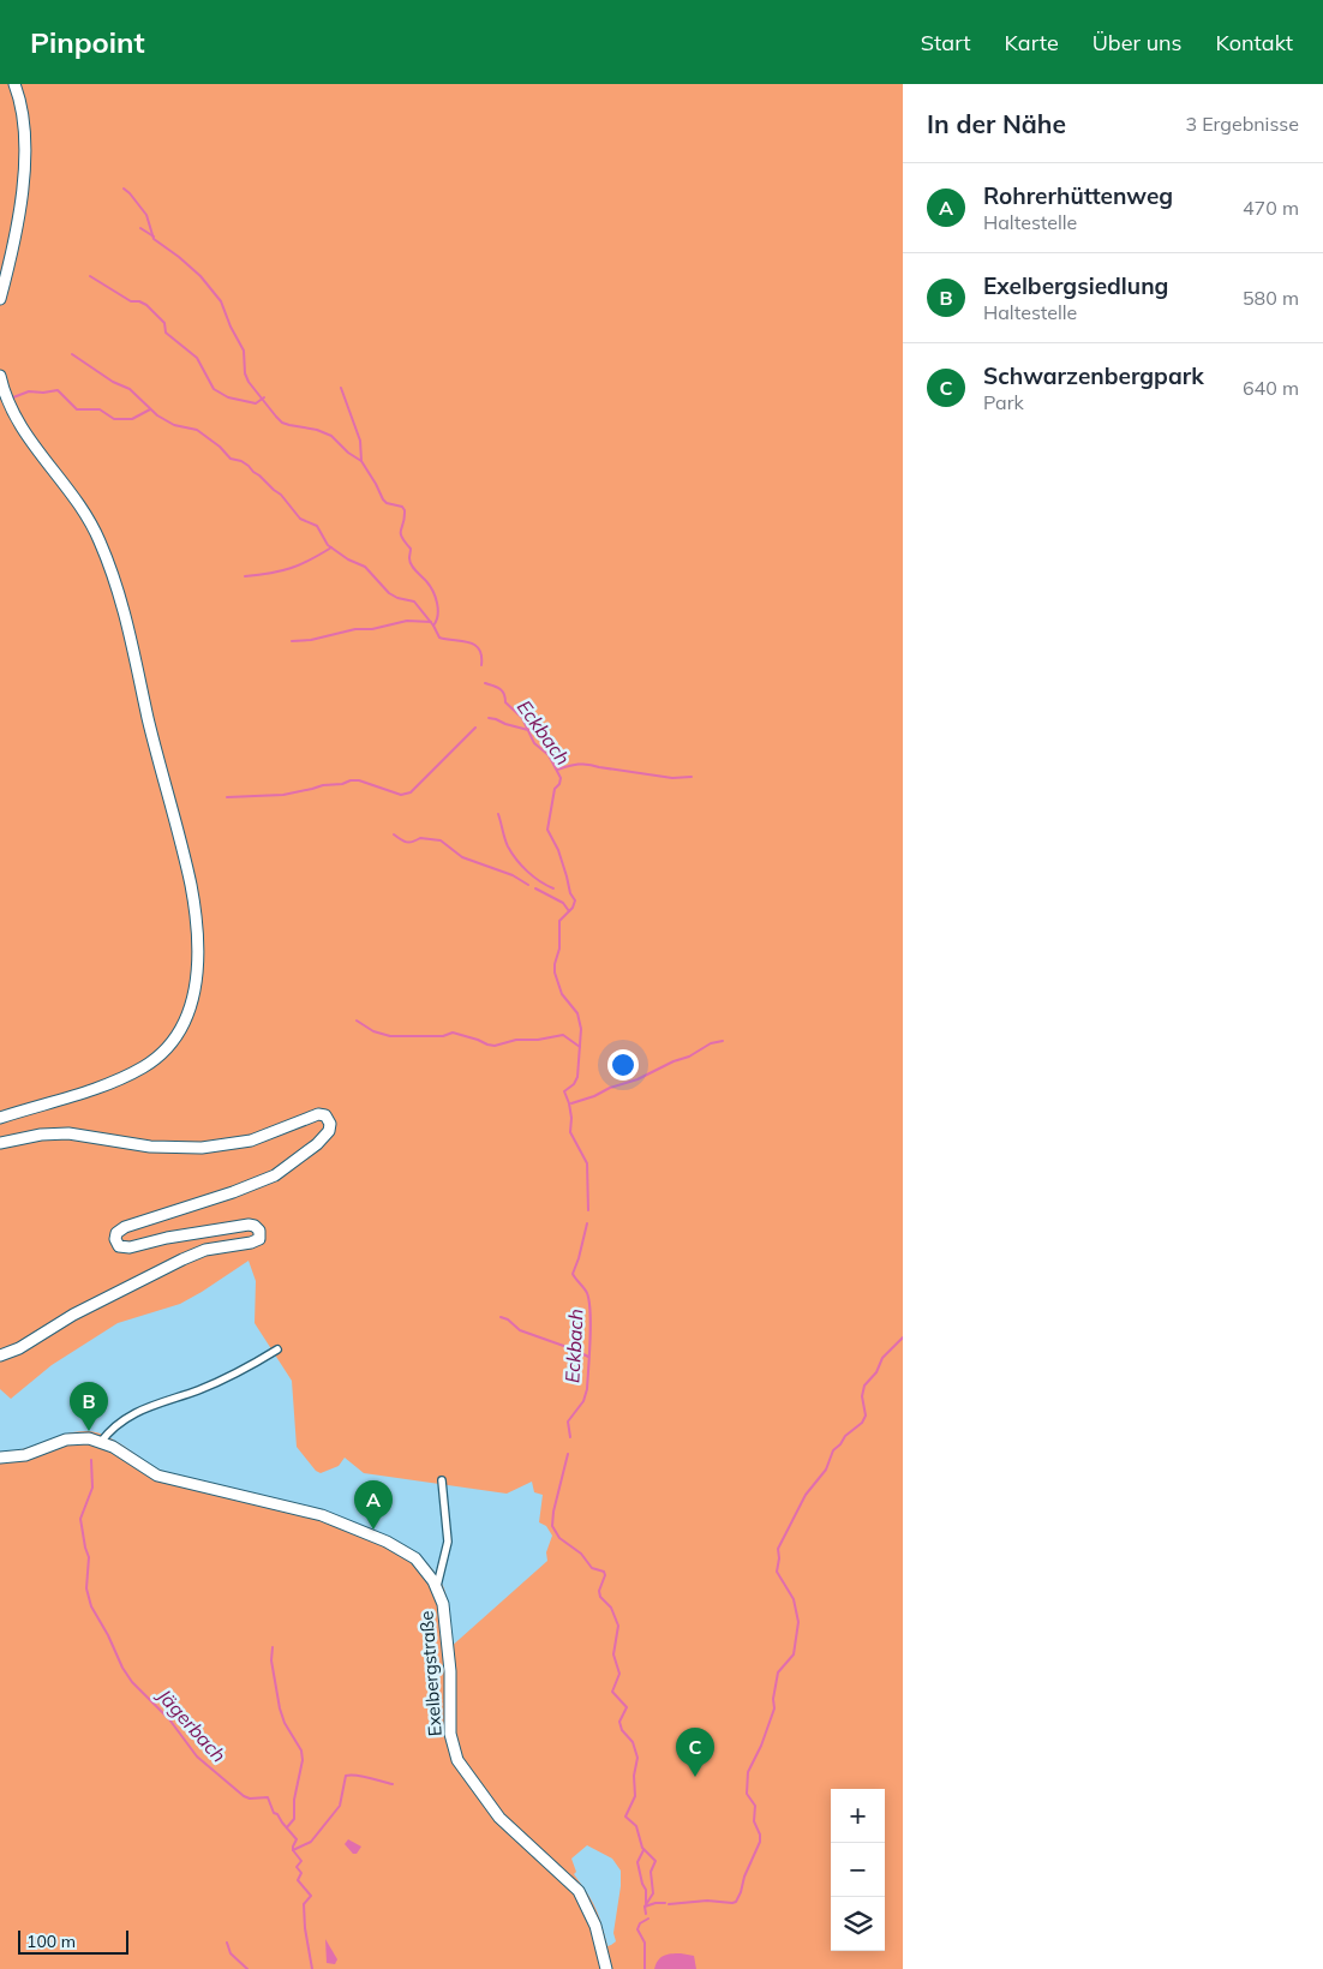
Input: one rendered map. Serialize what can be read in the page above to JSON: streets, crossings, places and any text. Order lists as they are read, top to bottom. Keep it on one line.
{"streets":{"main road":["Exelbergstraße"]},"water":["Eckbach","Jägerbach"],"scale_bar":"100 m","page":{"header":"Pinpoint","nav":["Start","Karte","Über uns","Kontakt"],"heading":["In der Nähe","3 Ergebnisse"],"list":[{"mark":"A","name":"Rohrerhüttenweg","note":"Haltestelle","value":"470 m"},{"mark":"B","name":"Exelbergsiedlung","note":"Haltestelle","value":"580 m"},{"mark":"C","name":"Schwarzenbergpark","note":"Park","value":"640 m"}],"pins":["B","A","C"],"map_buttons":["+","−"],"scale":"100 m"}}
